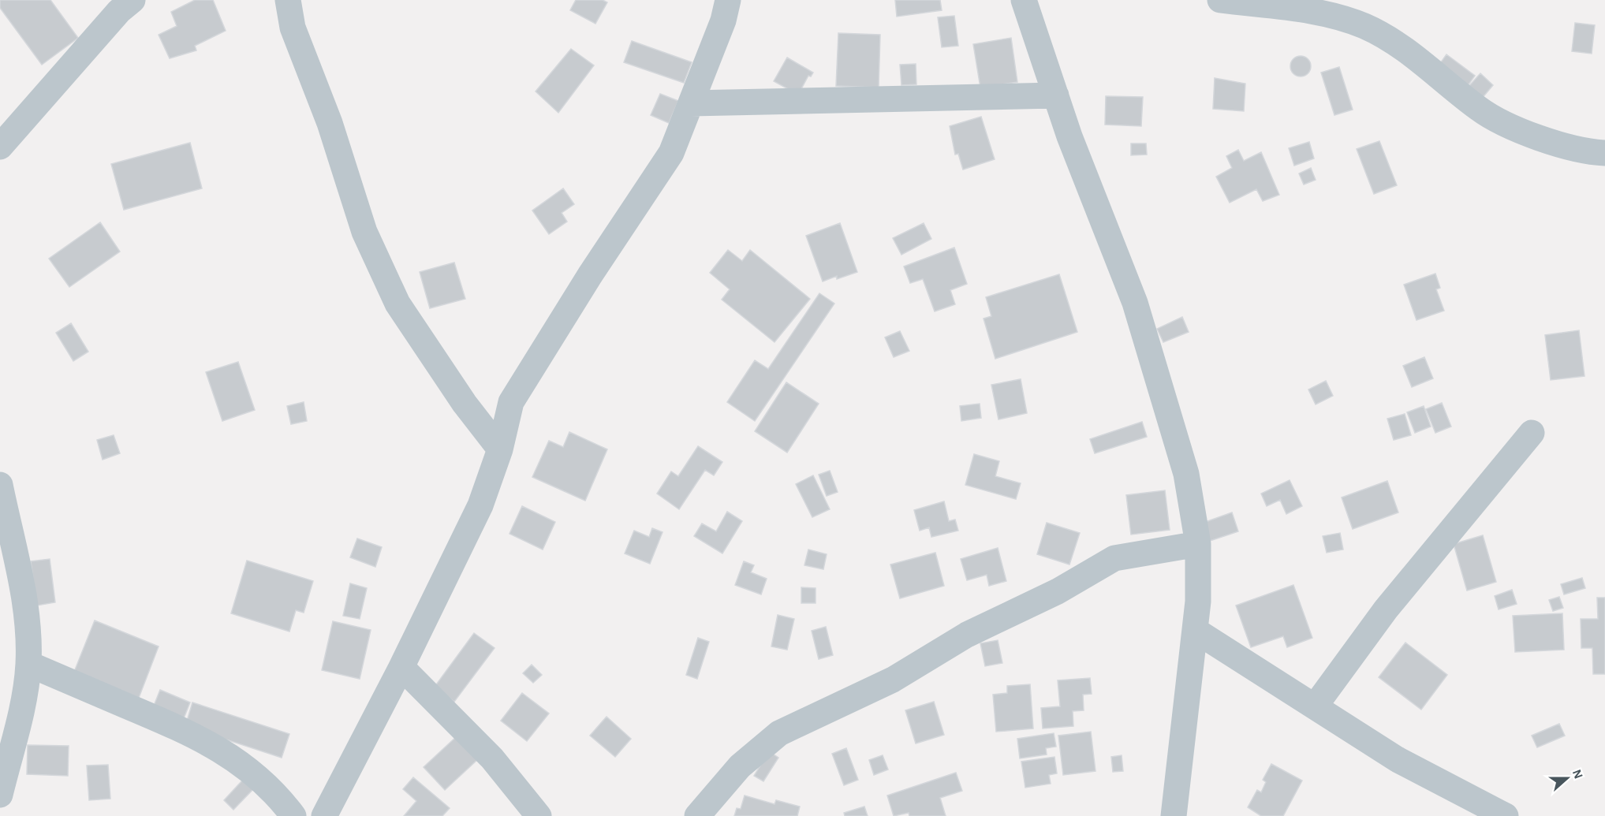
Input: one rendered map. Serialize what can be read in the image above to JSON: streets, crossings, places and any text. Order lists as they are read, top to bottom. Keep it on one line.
{"north":"right"}
